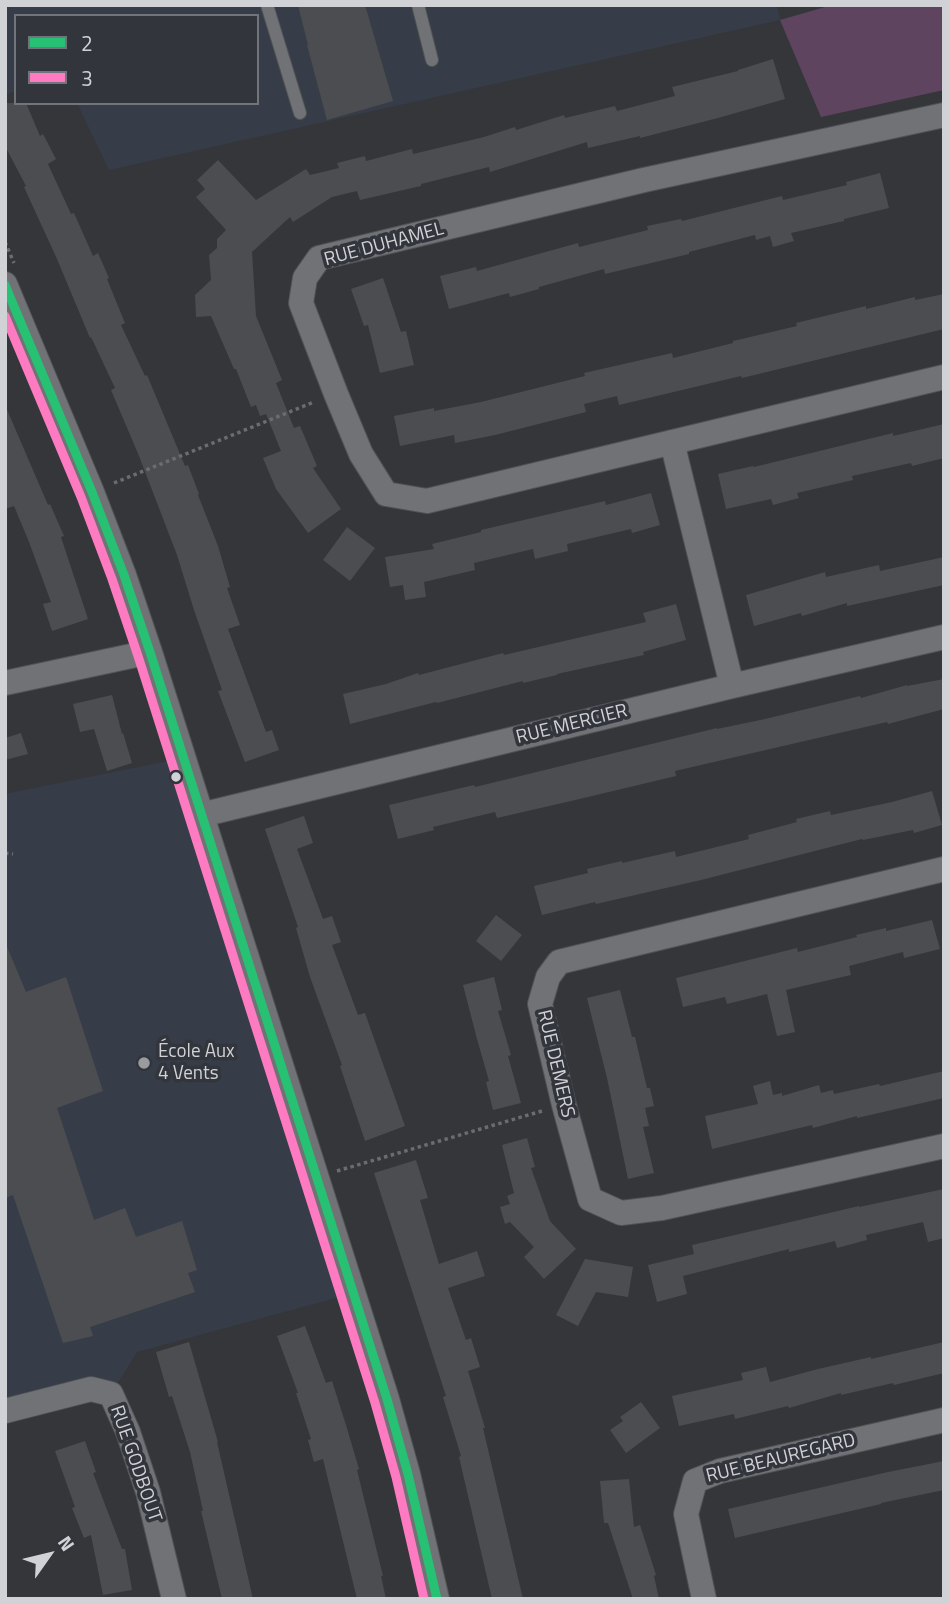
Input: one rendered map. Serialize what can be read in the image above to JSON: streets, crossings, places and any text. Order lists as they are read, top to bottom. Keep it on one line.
{"streets":{"street":["RUE DUHAMEL","RUE MERCIER","RUE DEMERS","RUE BEAUREGARD","RUE GODBOUT"]},"places":["École Aux 4 Vents"],"lines":["transit line 2","transit line 3"],"legend":["2","3"],"north":"top right"}
